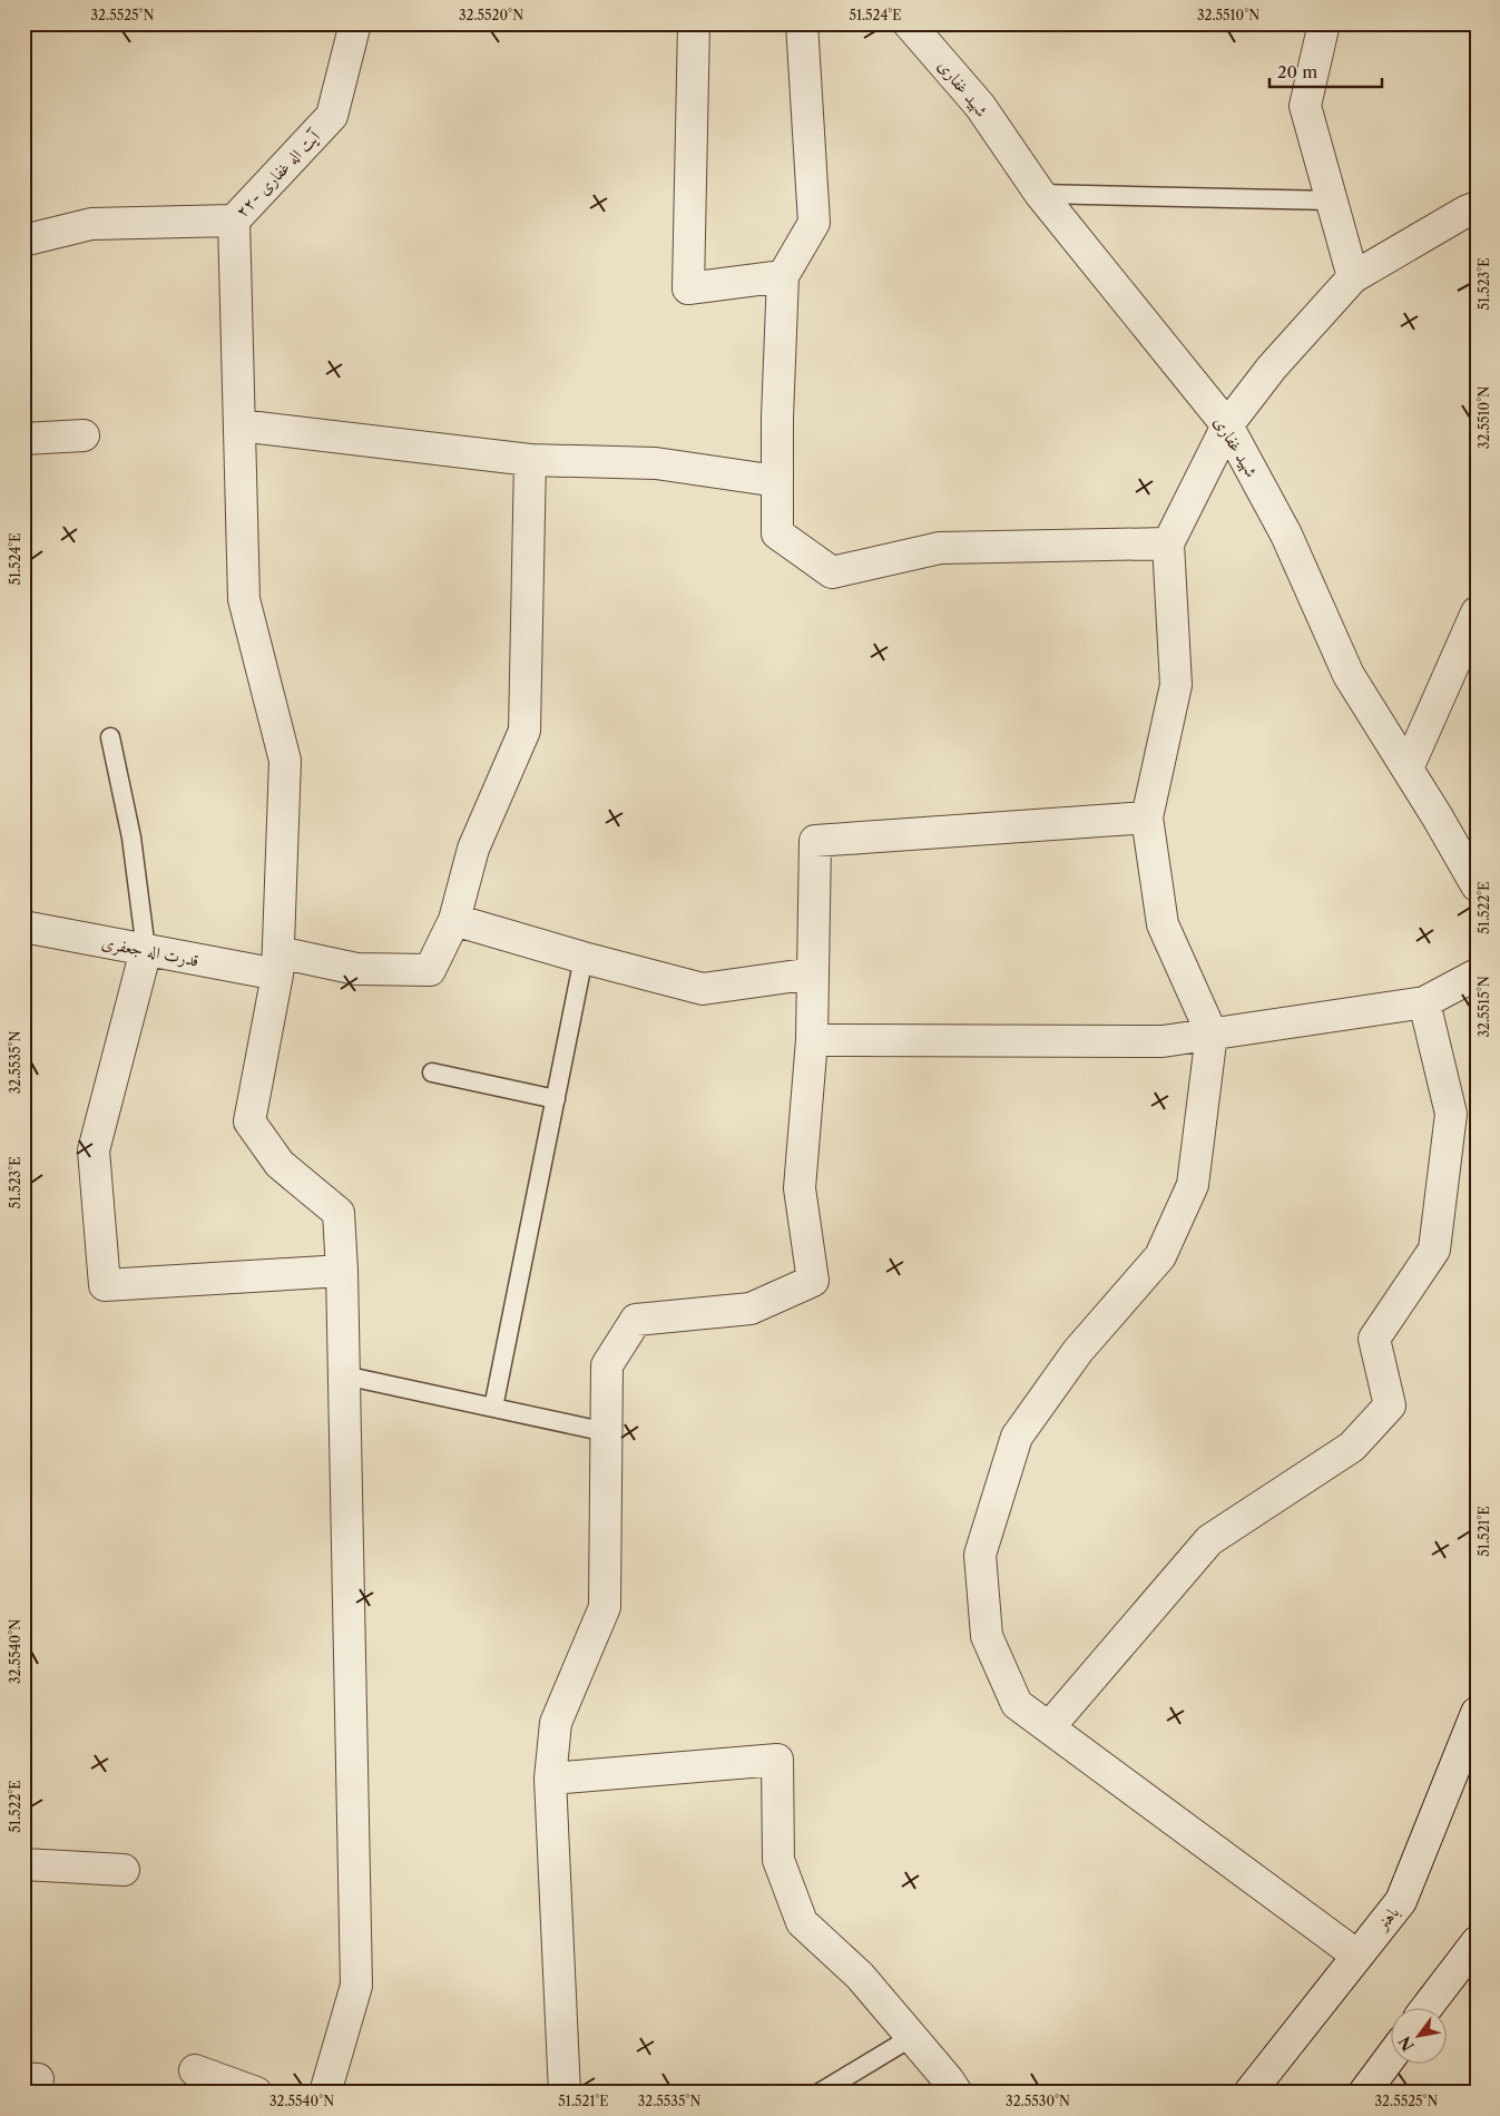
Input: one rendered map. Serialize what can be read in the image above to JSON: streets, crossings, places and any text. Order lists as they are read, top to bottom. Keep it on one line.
{"streets":{"street":["شهید غفاری","۲۲- آیت اله غفاری","قدرت اله جعفری","باهنر"]},"scale_bar":"20 m","north":"bottom left","coordinates":["32.5525°N","32.5520°N","51.524°E","32.5510°N","51.523°E","51.522°E","32.5515°N","32.5535°N","51.521°E","32.5540°N","32.5530°N"]}
